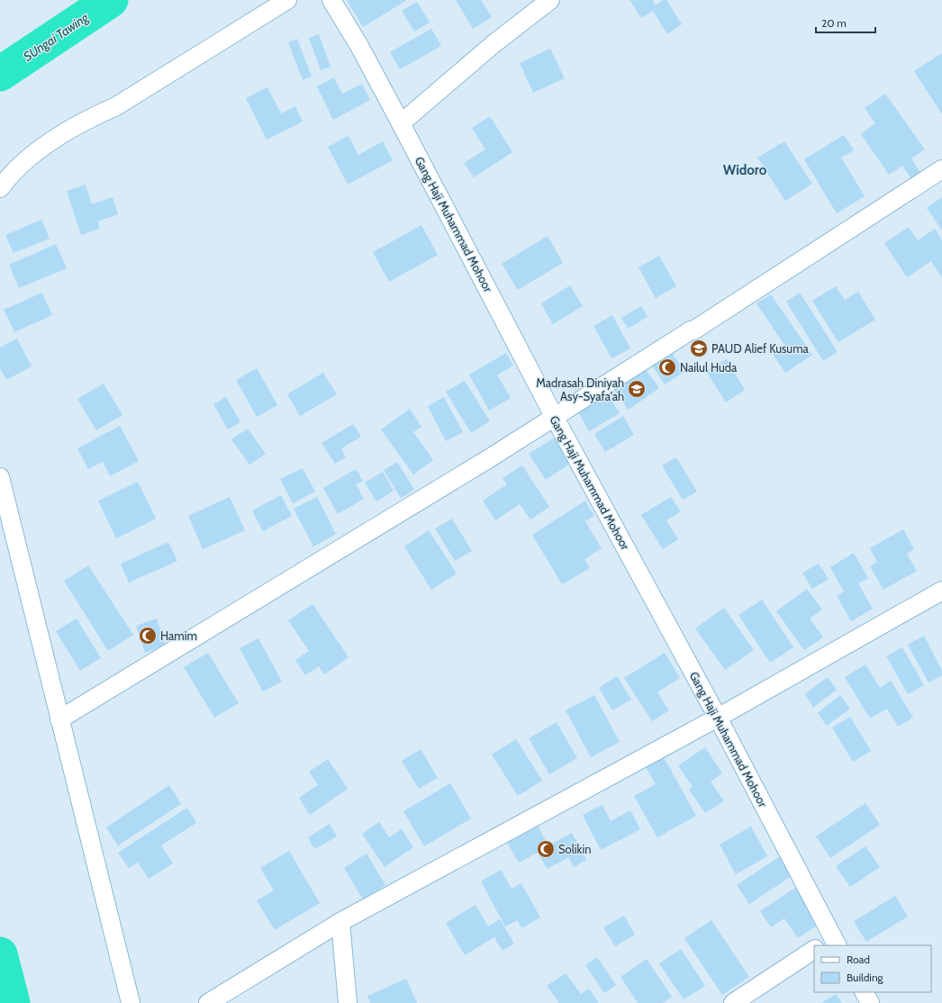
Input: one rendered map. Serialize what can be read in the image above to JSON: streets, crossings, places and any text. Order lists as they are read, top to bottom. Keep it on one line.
{"streets":{"street":["Gang Haji Muhammad Mohoor"]},"districts":["Widoro"],"water":["SUngai Tawing"],"places":{"school or university":["PAUD Alief Kusuma","Madrasah Diniyah Asy-Syafa'ah"],"mosque":["Nailul Huda","Hamim","Solikin"]},"legend":["Road","Building"],"scale_bar":"20 m"}
